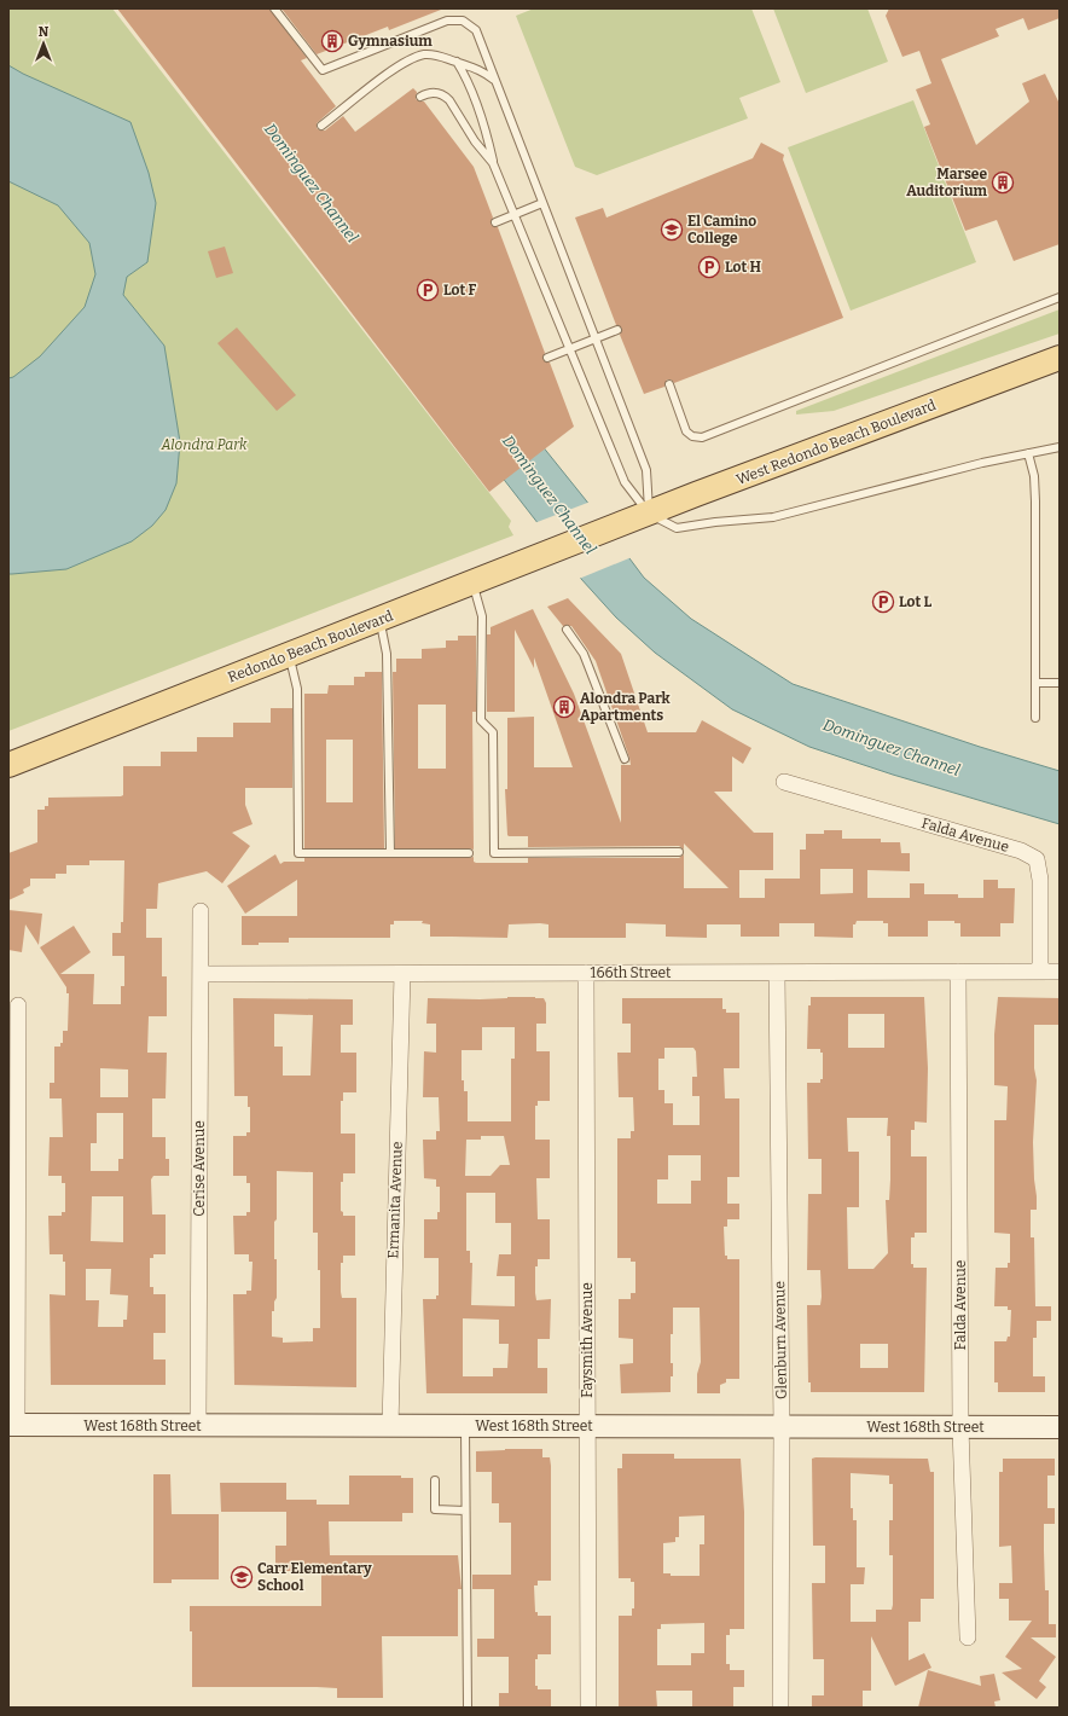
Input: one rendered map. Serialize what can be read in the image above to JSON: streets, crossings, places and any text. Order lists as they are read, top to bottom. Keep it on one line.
{"streets":{"main road":["West Redondo Beach Boulevard","Redondo Beach Boulevard"],"street":["Falda Avenue","166th Street","Cerise Avenue","Ermanita Avenue","Faysmith Avenue","Glenburn Avenue","West 168th Street"]},"crossings":[["West Redondo Beach Boulevard","Redondo Beach Boulevard"],["Falda Avenue","166th Street"],["Falda Avenue","West 168th Street"],["166th Street","Cerise Avenue"],["166th Street","Ermanita Avenue"],["166th Street","Faysmith Avenue"],["166th Street","Glenburn Avenue"],["Cerise Avenue","West 168th Street"],["Ermanita Avenue","West 168th Street"],["Faysmith Avenue","West 168th Street"],["Glenburn Avenue","West 168th Street"]],"water":["Dominguez Channel"],"parks":["Alondra Park"],"places":{"building":["Gymnasium","Marsee Auditorium","Alondra Park Apartments"],"school or university":["El Camino College","Carr Elementary School"],"parking":["Lot H","Lot F","Lot L"]},"north":"top"}
